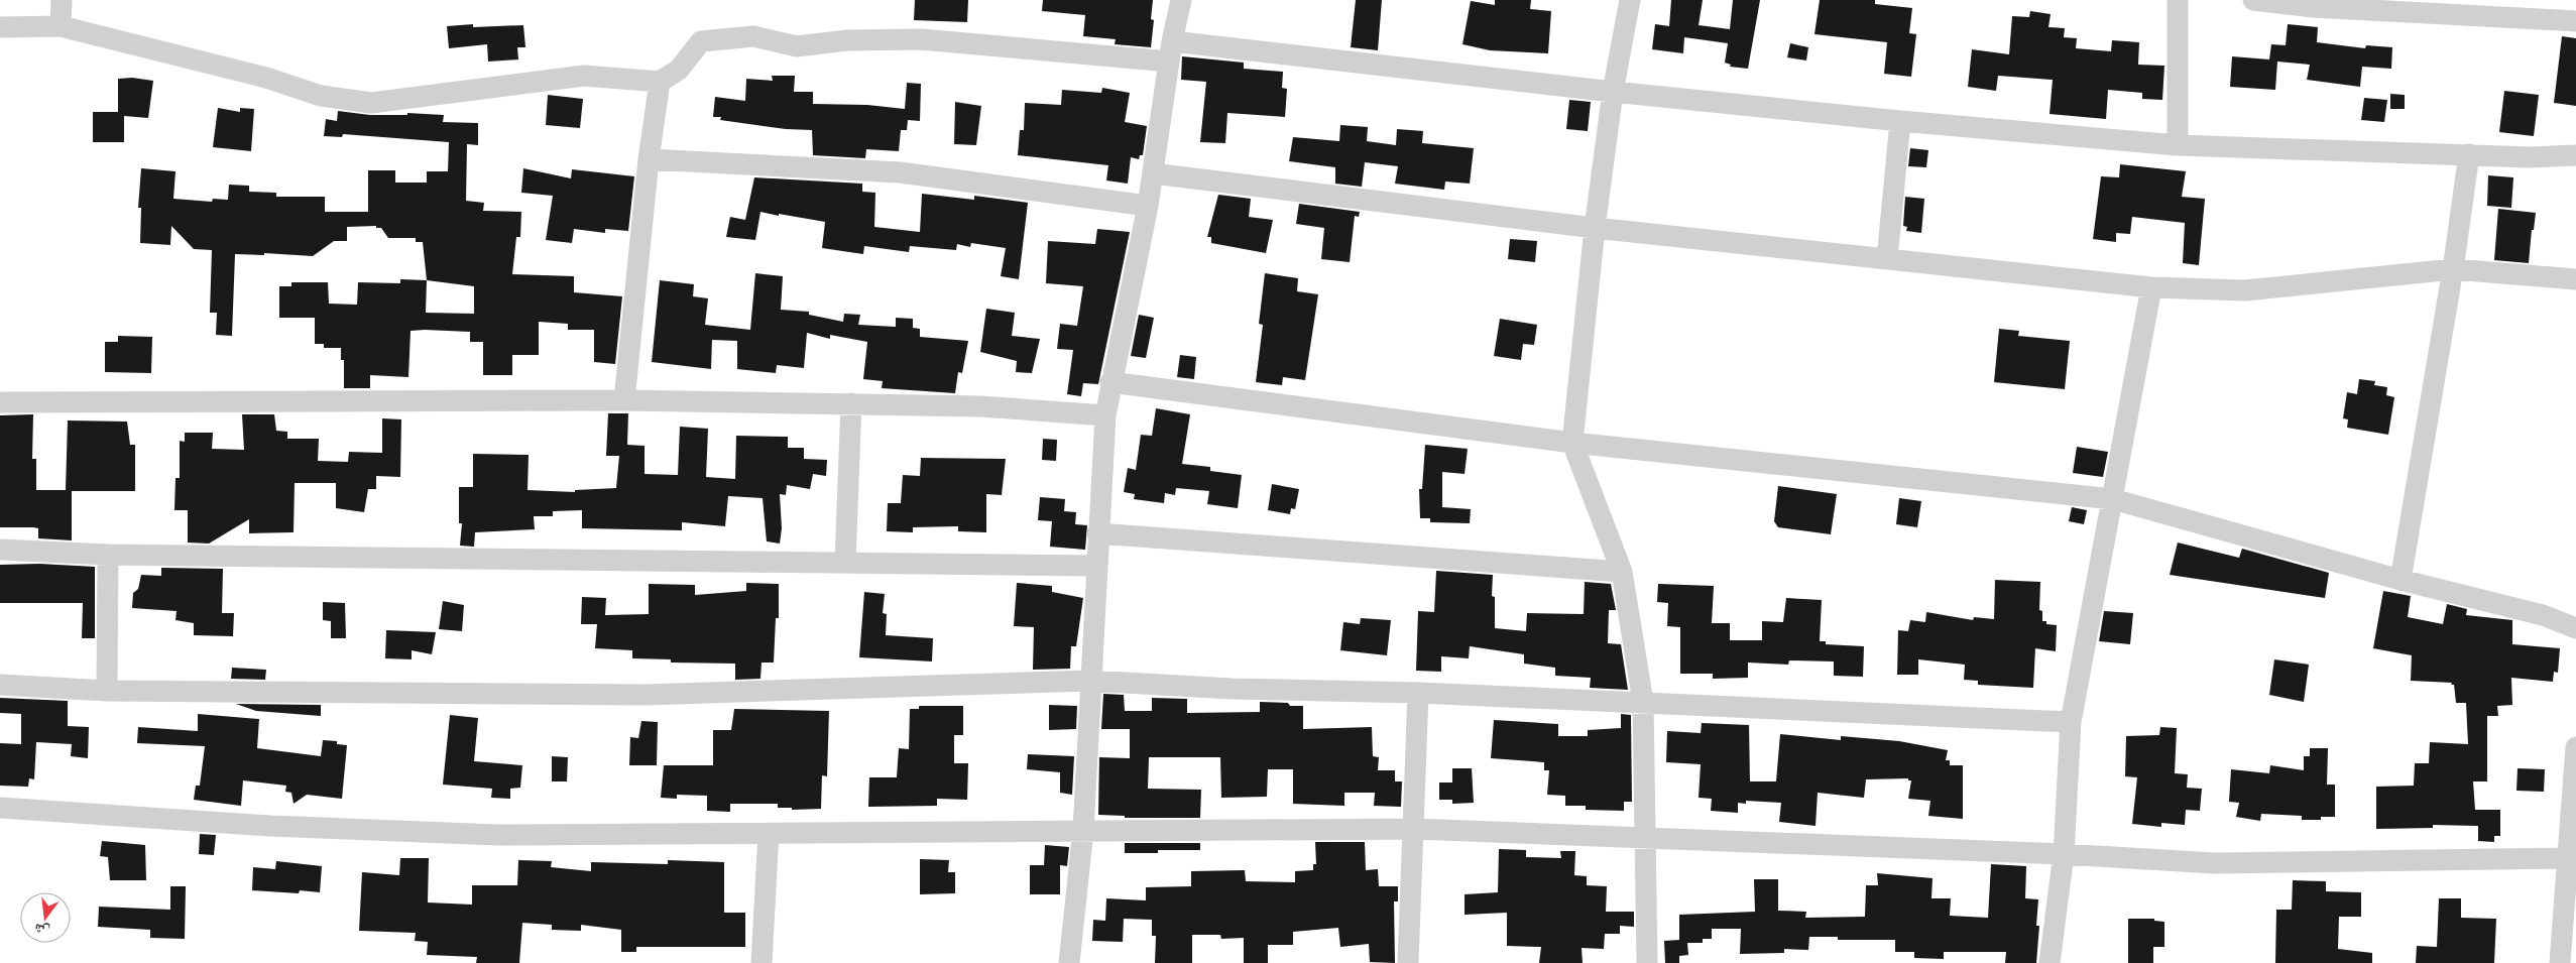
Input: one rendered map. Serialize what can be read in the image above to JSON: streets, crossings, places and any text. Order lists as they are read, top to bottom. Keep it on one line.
{"north":"bottom"}
